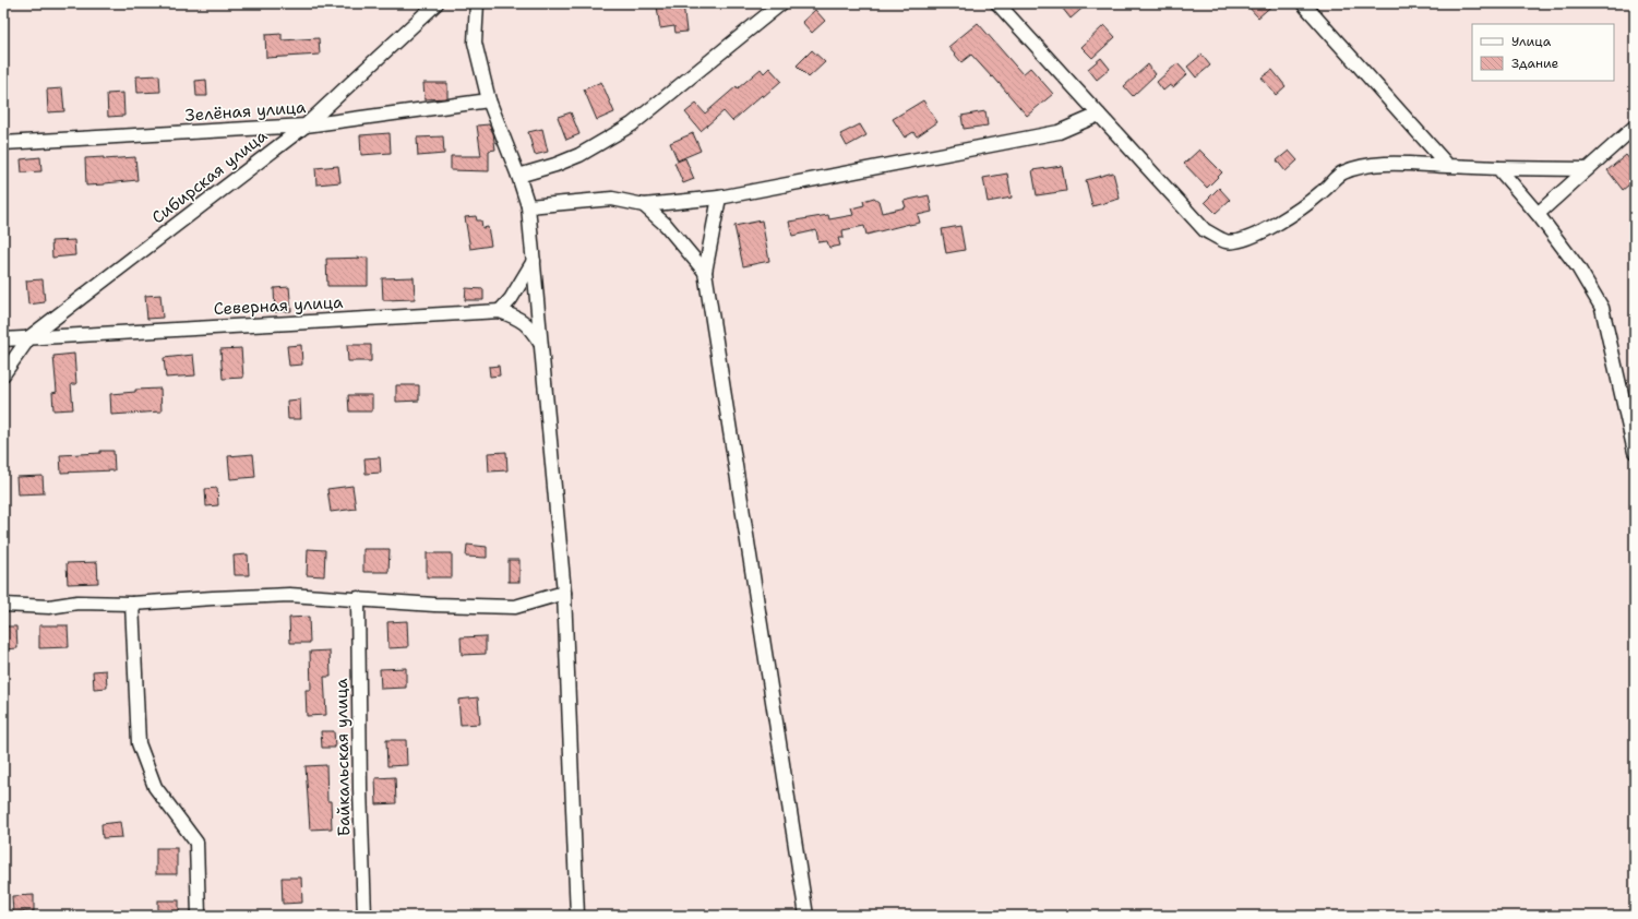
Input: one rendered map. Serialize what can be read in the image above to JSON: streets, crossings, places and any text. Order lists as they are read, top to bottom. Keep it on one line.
{"streets":{"street":["Зелёная улица","Сибирская улица","Северная улица","Байкальская улица"]},"crossings":[["Зелёная улица","Сибирская улица"],["Сибирская улица","Северная улица"]],"legend":["Улица","Здание"]}
